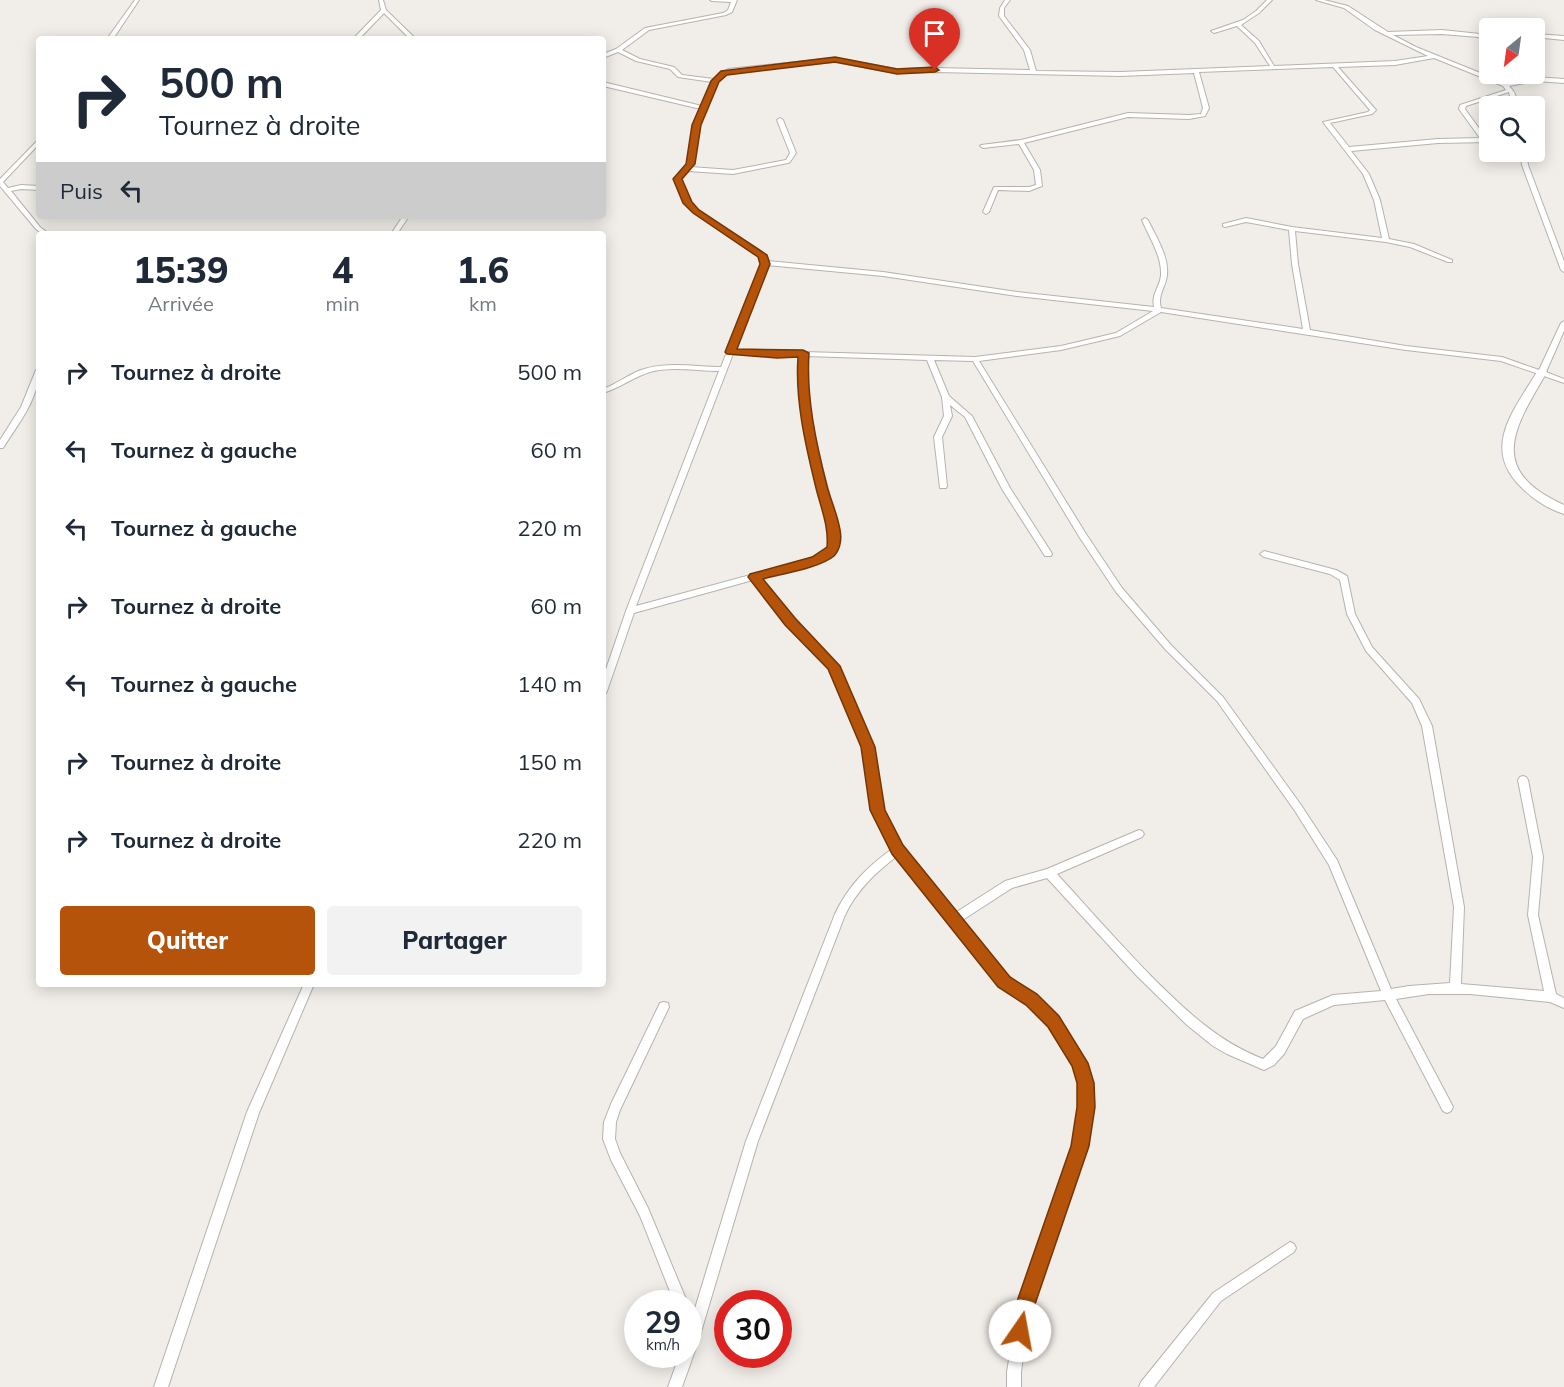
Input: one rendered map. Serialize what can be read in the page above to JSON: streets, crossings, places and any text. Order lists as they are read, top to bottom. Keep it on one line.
{"north":"bottom left","page":{"turn":["500 m","Tournez à droite"],"then":"Puis","eta":["15:39","Arrivée","4","min","1.6","km"],"list":[{"name":"Tournez à droite","value":"500 m"},{"name":"Tournez à gauche","value":"60 m"},{"name":"Tournez à gauche","value":"220 m"},{"name":"Tournez à droite","value":"60 m"},{"name":"Tournez à gauche","value":"140 m"},{"name":"Tournez à droite","value":"150 m"},{"name":"Tournez à droite","value":"220 m"}],"buttons":["Quitter","Partager"],"speed":"29 km/h","limit":"30"}}
